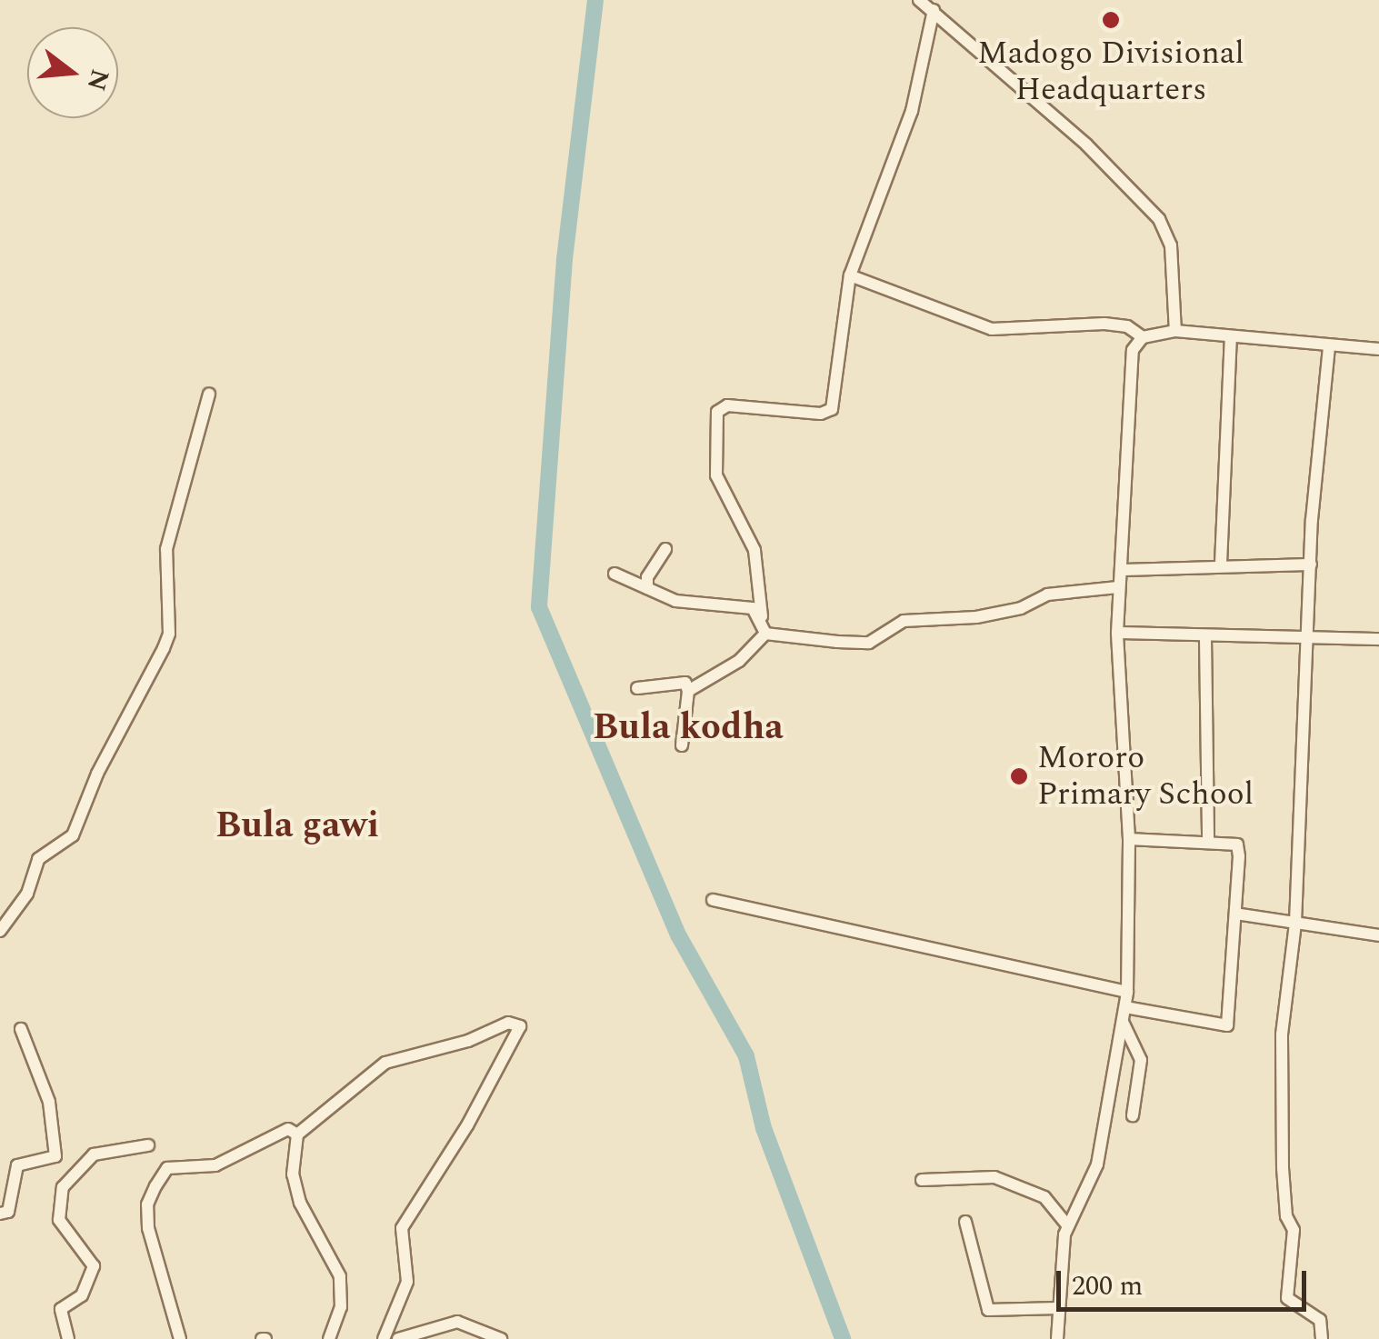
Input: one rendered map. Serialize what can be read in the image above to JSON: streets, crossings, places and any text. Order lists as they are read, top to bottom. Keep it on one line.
{"districts":["Bula kodha","Bula gawi"],"places":["Madogo Divisional Headquarters","Mororo Primary School"],"scale_bar":"200 m","north":"right"}
